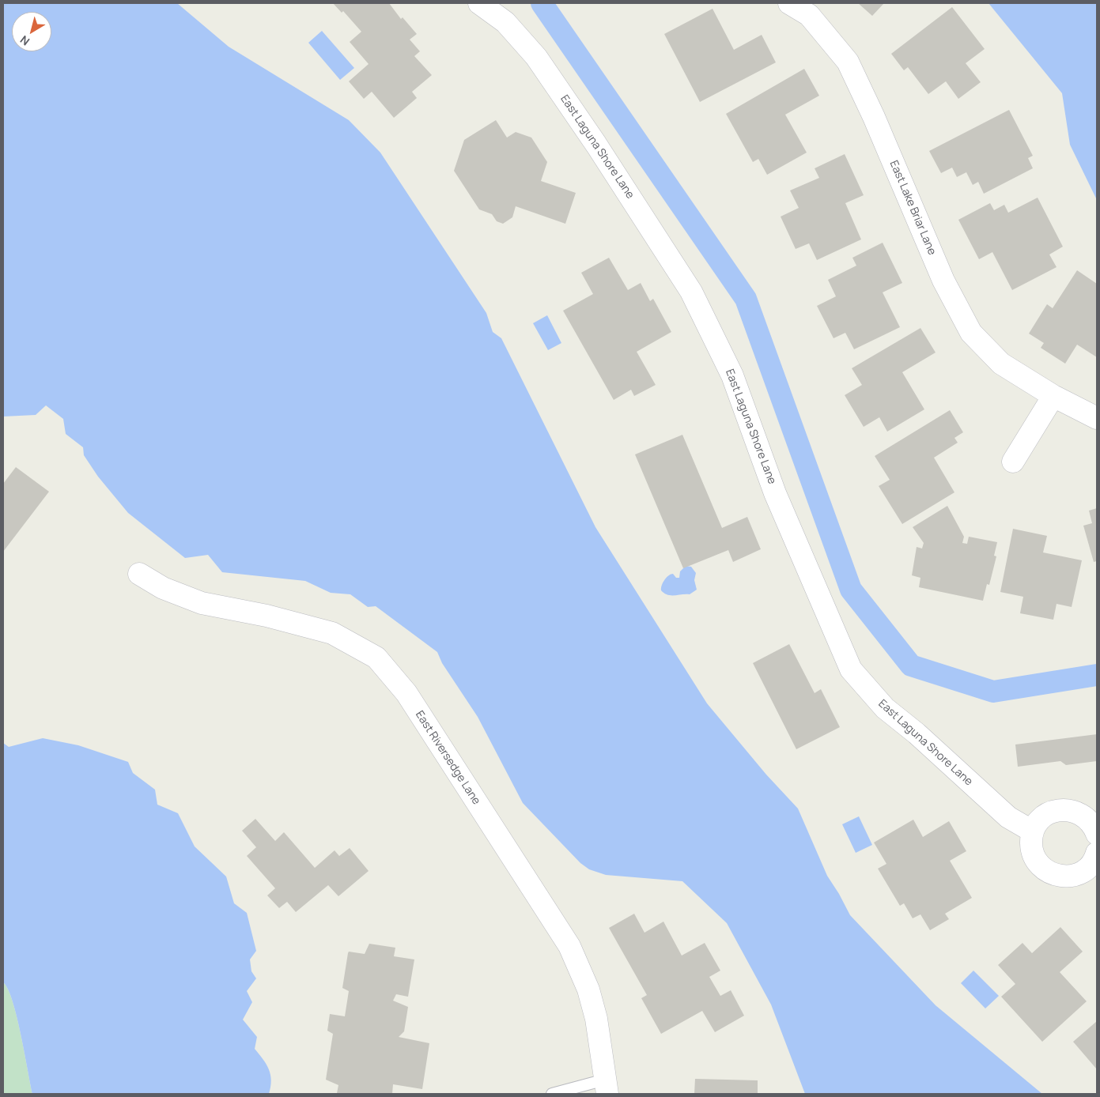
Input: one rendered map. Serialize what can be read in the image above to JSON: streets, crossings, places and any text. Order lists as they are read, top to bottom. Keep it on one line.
{"streets":{"street":["East Laguna Shore Lane","East Lake Briar Lane","East Riversedge Lane"]},"north":"bottom left"}
